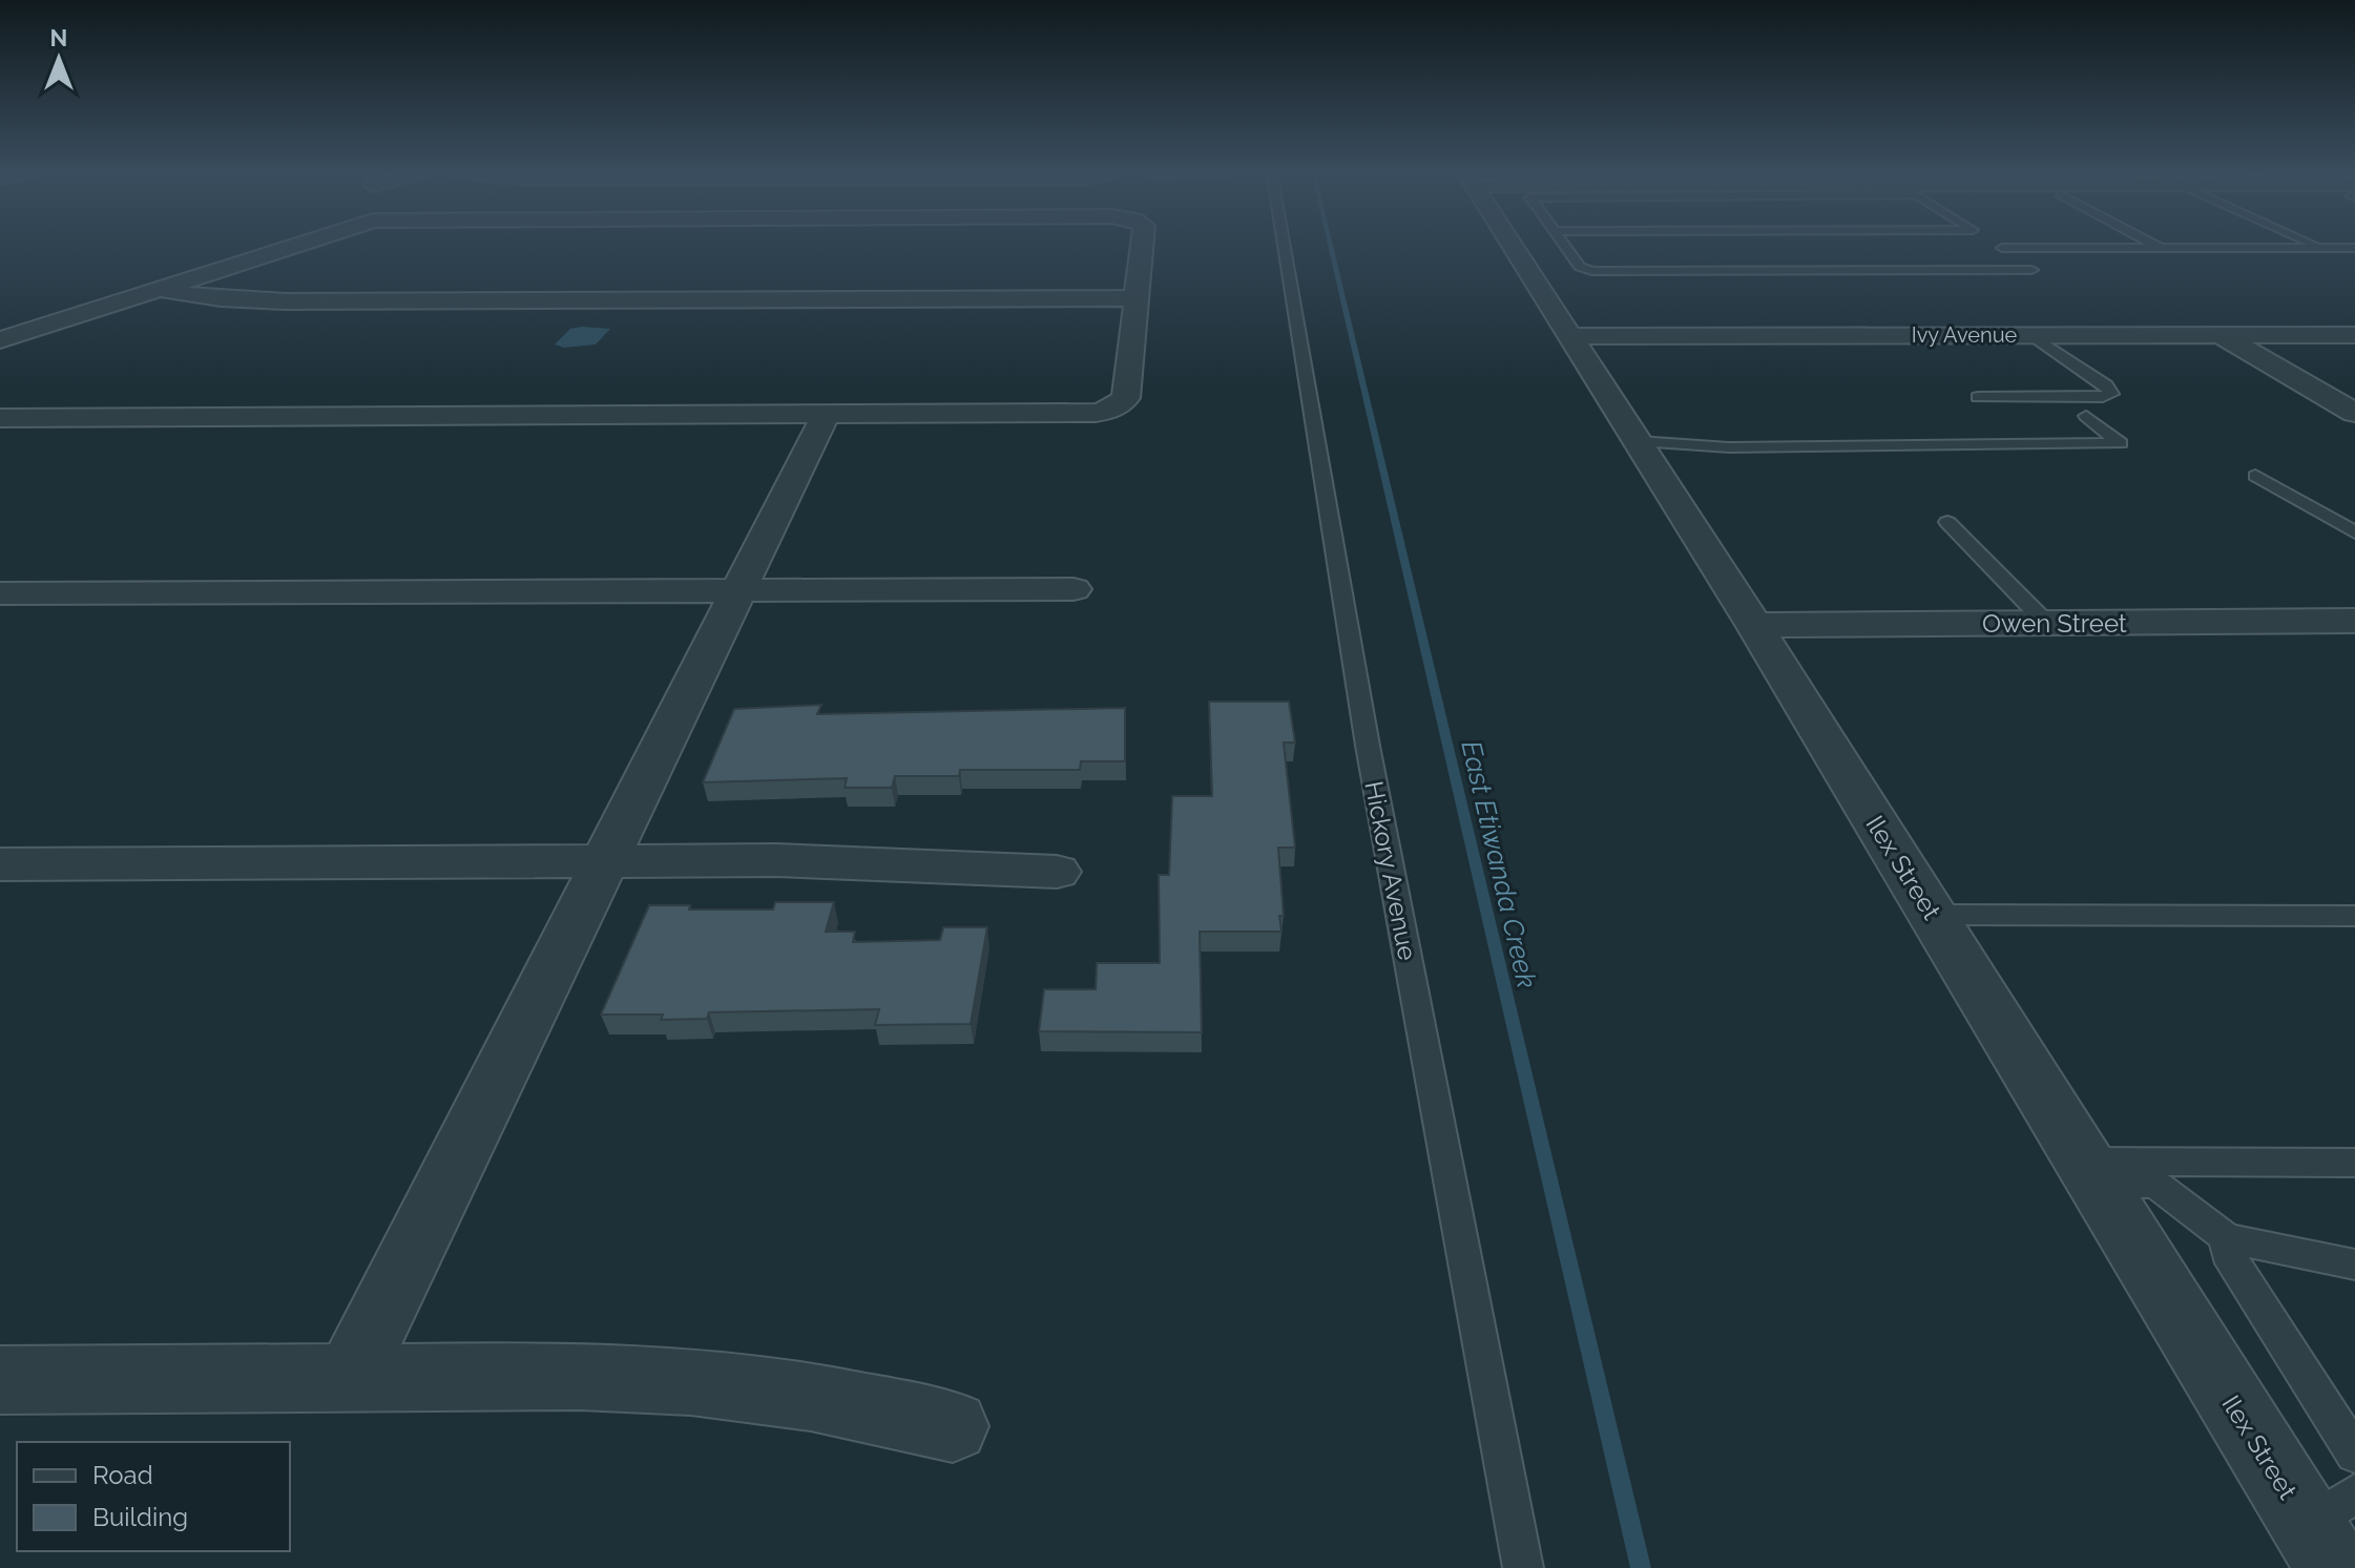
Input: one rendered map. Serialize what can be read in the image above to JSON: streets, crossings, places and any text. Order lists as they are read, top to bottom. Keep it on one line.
{"streets":{"street":["Ivy Avenue","Owen Street","Ilex Street"],"lane":["Hickory Avenue"]},"crossings":[["Ivy Avenue","Ilex Street"],["Owen Street","Ilex Street"]],"water":["East Etiwanda Creek"],"legend":["Road","Building"],"north":"top"}
